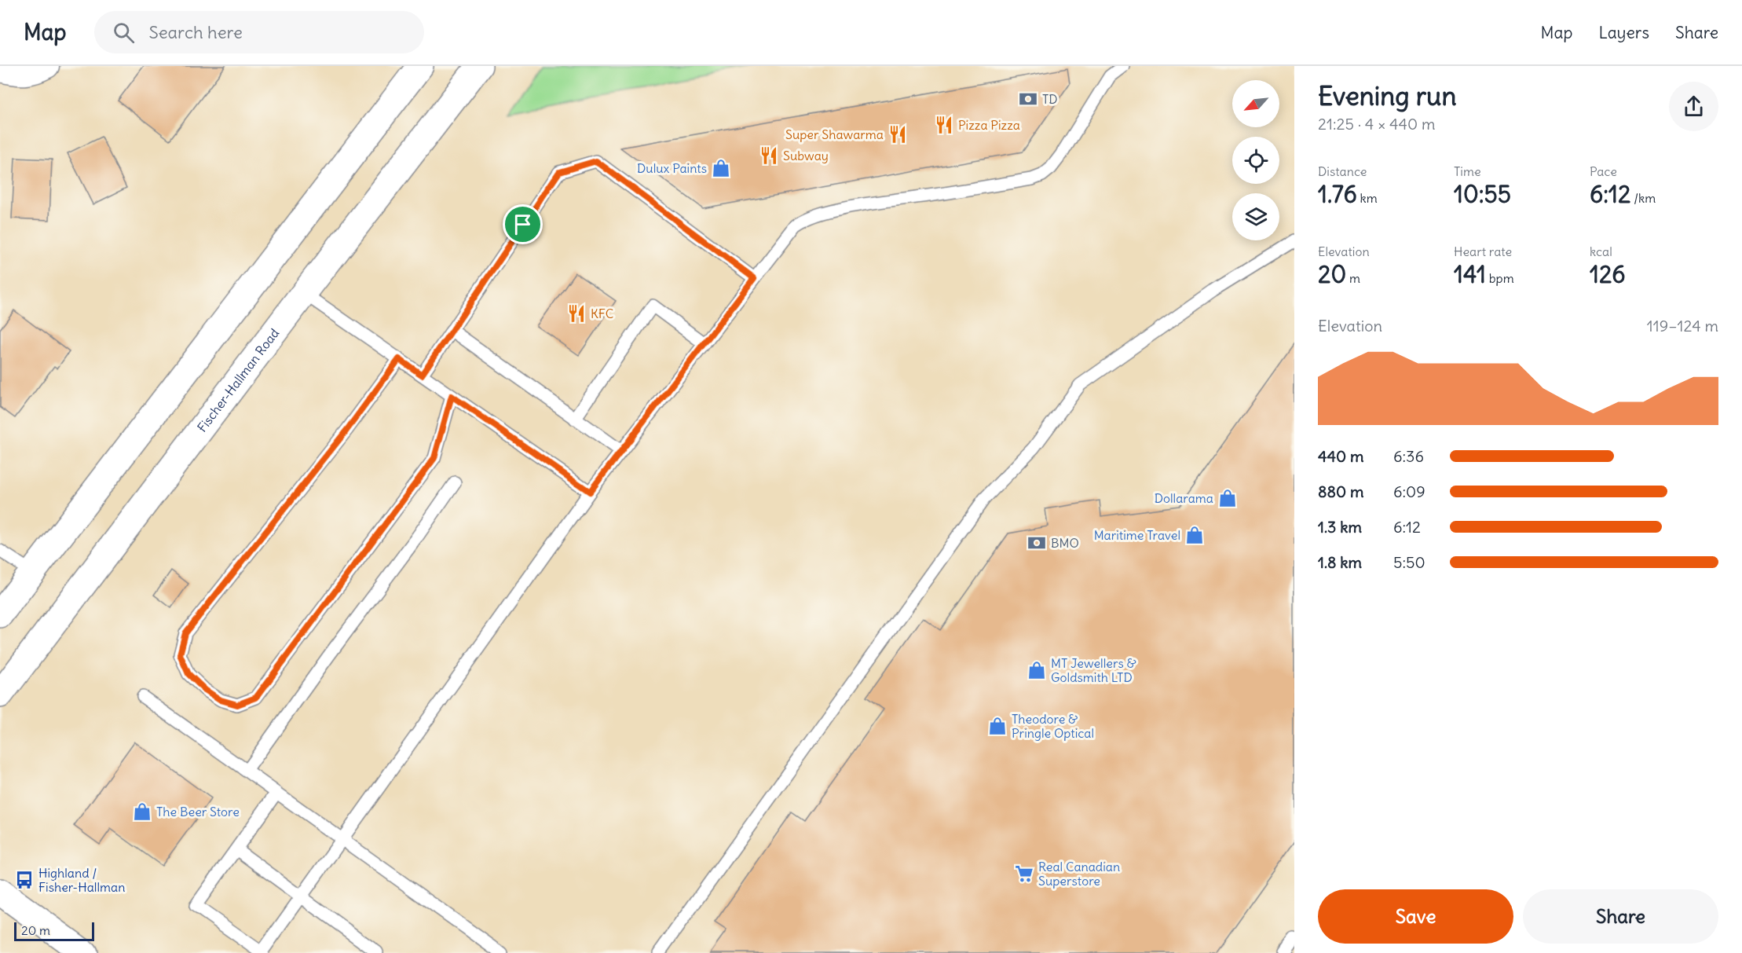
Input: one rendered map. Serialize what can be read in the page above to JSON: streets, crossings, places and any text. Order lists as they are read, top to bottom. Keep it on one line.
{"streets":{"main road":["Fischer-Hallman Road"]},"places":{"bank":["TD","BMO"],"restaurant":["Pizza Pizza","Super Shawarma","Subway","KFC"],"shop":["Dulux Paints","Dollarama","Maritime Travel","MT Jewellers & Goldsmith LTD","Theodore & Pringle Optical","The Beer Store"],"supermarket":["Real Canadian Superstore"],"bus stop":["Highland / Fisher-Hallman"]},"scale_bar":"20 m","north":"bottom left","page":{"header":"Map","search":"Search here","nav":["Map","Layers","Share"],"heading":["Evening run","21:25 · 4 × 440 m"],"stats":[["Distance","1.76 km"],["Time","10:55"],["Pace","6:12 /km"],["Elevation","20 m"],["Heart rate","141 bpm"],["kcal","126"]],"chart":["Elevation","119–124 m"],"list":[{"name":"440 m","note":"6:36"},{"name":"880 m","note":"6:09"},{"name":"1.3 km","note":"6:12"},{"name":"1.8 km","note":"5:50"}],"buttons":["Save","Share"],"scale":"20 m"}}
